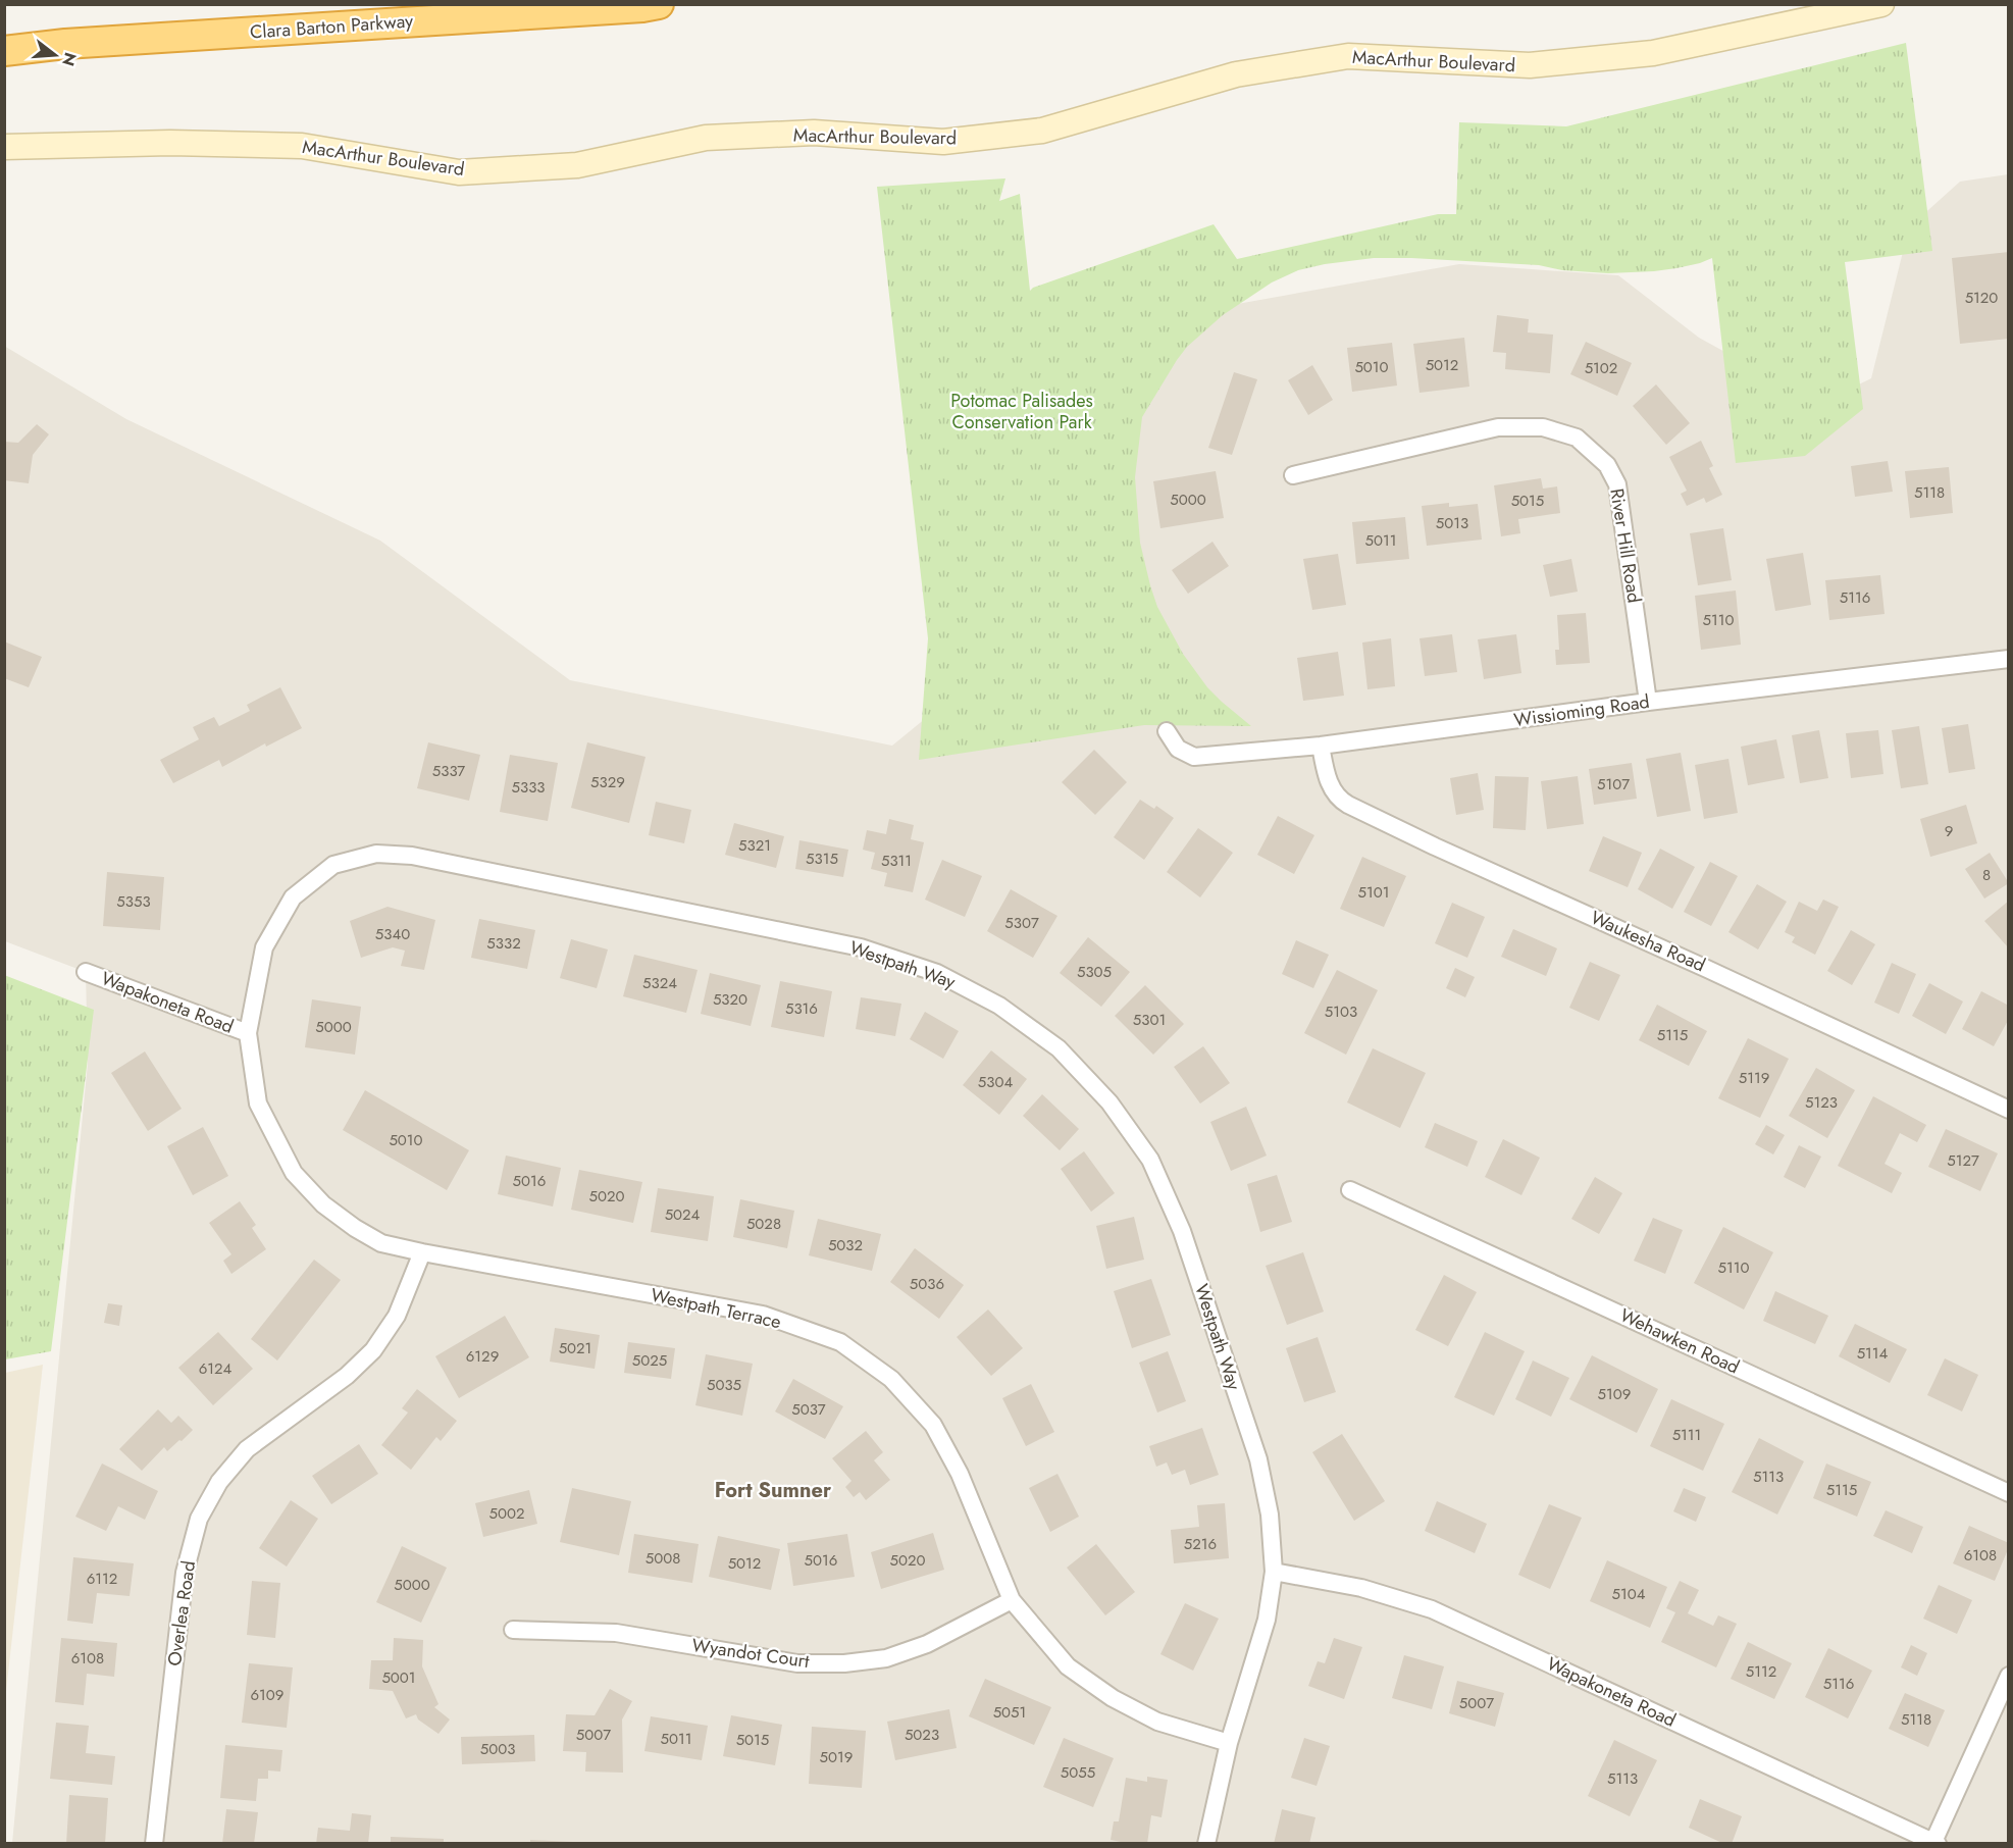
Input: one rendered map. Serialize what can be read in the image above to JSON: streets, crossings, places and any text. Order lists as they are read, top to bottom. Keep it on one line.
{"streets":{"highway":["Clara Barton Parkway"],"main road":["MacArthur Boulevard"],"street":["River Hill Road","Wissioming Road","Waukesha Road","Westpath Way","Wapakoneta Road","Westpath Terrace","Wehawken Road","Overlea Road","Wyandot Court"]},"crossings":[["River Hill Road","Wissioming Road"],["Wissioming Road","Waukesha Road"],["Westpath Way","Wapakoneta Road"],["Westpath Way","Westpath Terrace"],["Wapakoneta Road","Westpath Terrace"],["Westpath Terrace","Overlea Road"],["Westpath Terrace","Wyandot Court"]],"districts":["Fort Sumner"],"parks":["Potomac Palisades Conservation Park"],"house_numbers":["5120","5012","5010","5102","5118","5000","5015","5013","5011","5116","5110","5337","5329","5107","5333","9","5321","5315","5311","8","5101","5353","5307","5340","5332","5305","5324","5320","5316","5103","5301","5000","5115","5119","5304","5123","5010","5127","5016","5020","5024","5028","5032","5110","5036","5021","5114","6129","5025","6124","5035","5109","5037","5111","5113","5115","5002","5216","6108","5008","5016","5020","5012","6112","5000","5104","6108","5112","5001","5116","6109","5007","5051","5118","5007","5023","5011","5015","5003","5019","5055","5113"],"north":"right"}
